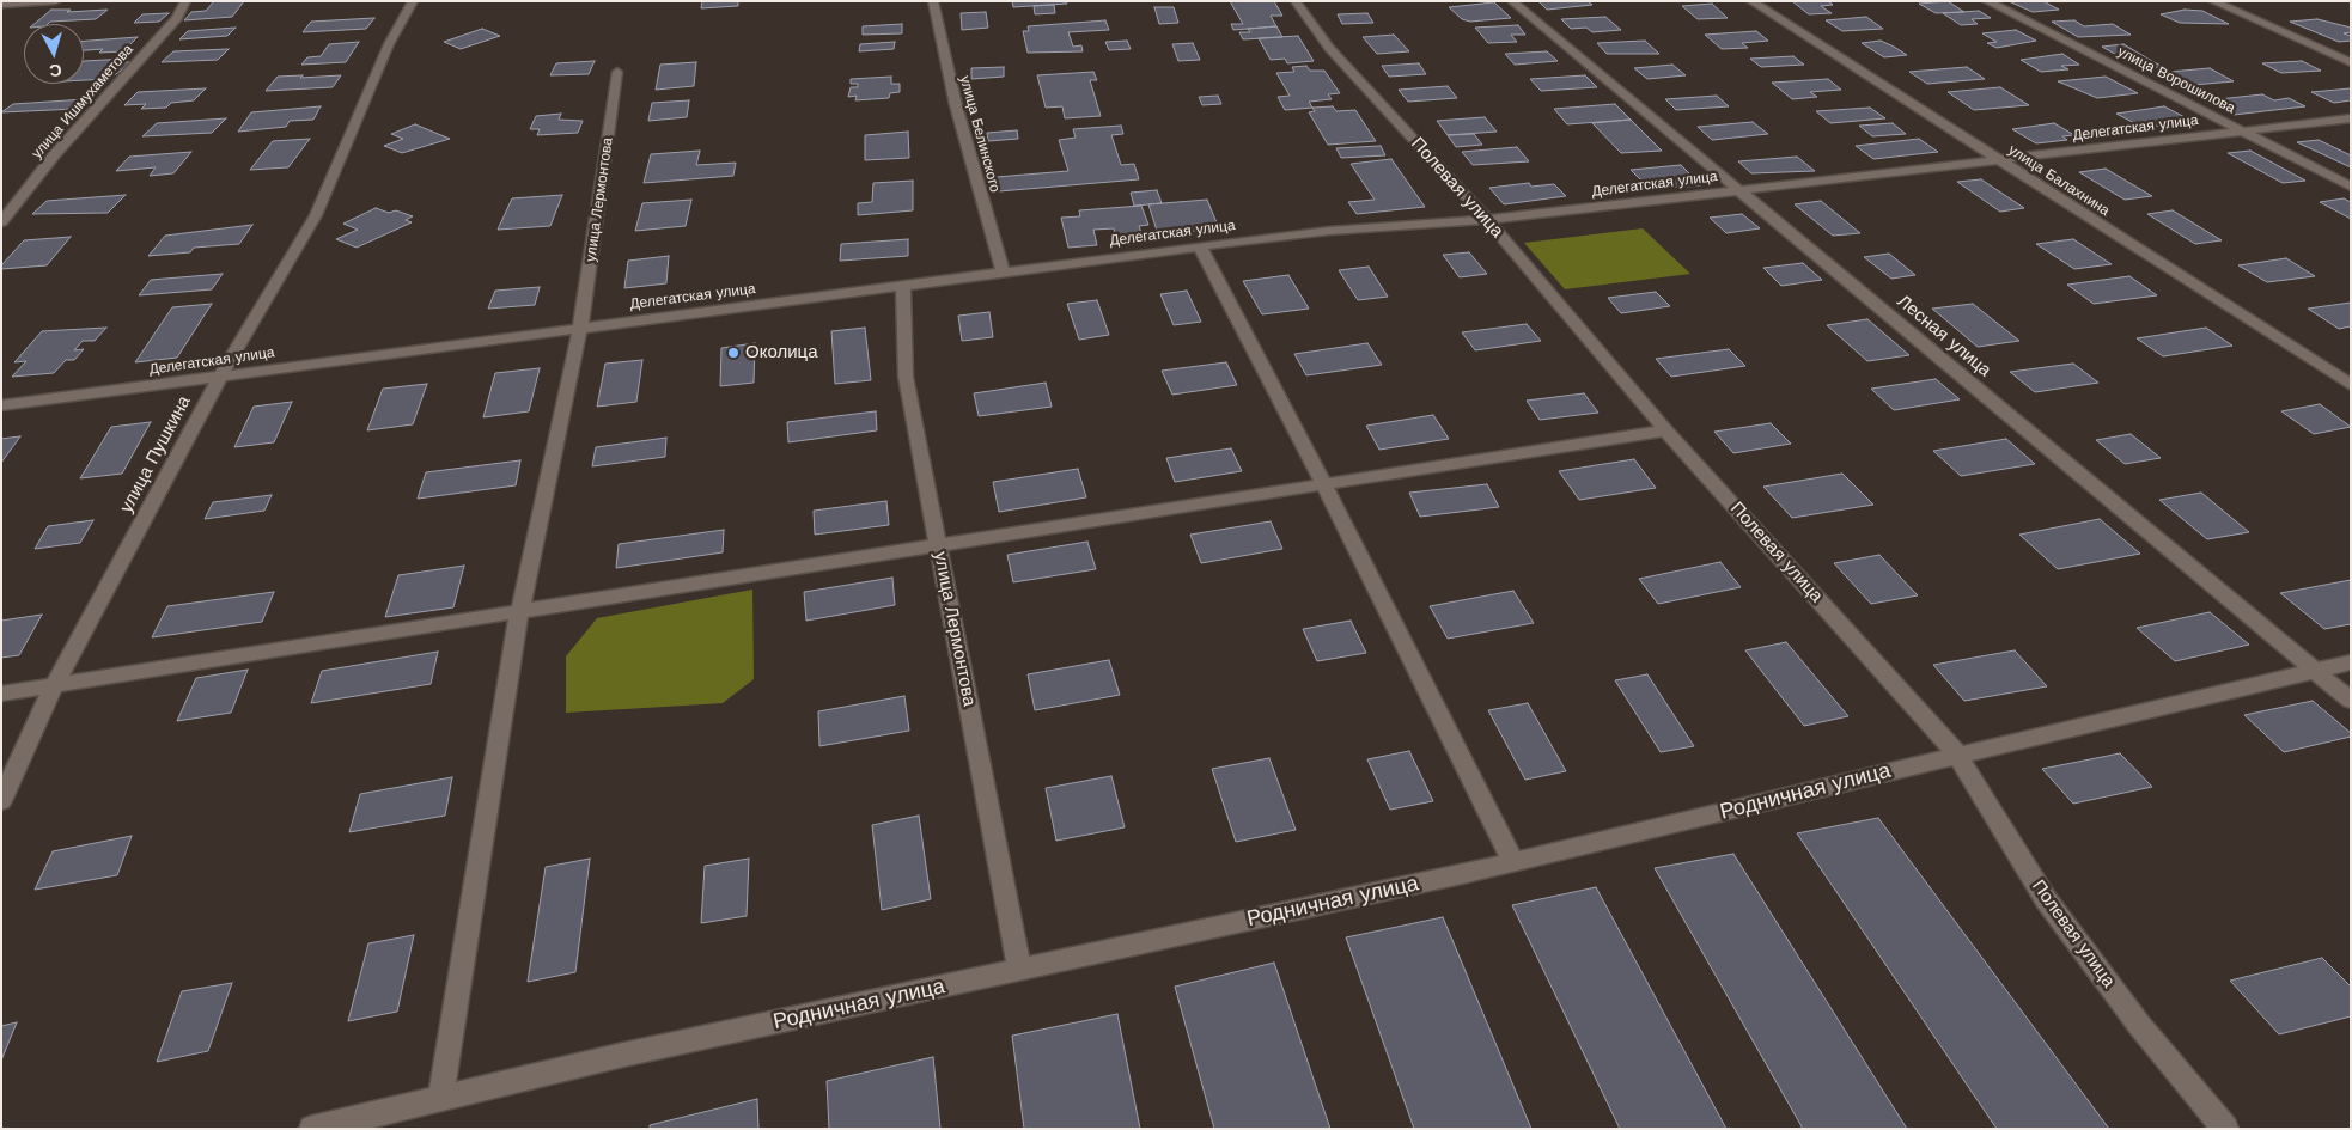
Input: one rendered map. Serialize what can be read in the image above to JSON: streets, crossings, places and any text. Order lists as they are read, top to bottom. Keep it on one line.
{"streets":{"street":["улица Ворошилова","улица Ишмухаметова","Делегатская улица","улица Белинского","улица Балахнина","Полевая улица","улица Лермонтова","Лесная улица","улица Пушкина","Родничная улица"]},"crossings":[["улица Ворошилова","Делегатская улица"],["Делегатская улица","улица Белинского"],["Делегатская улица","улица Балахнина"],["Делегатская улица","Полевая улица"],["Делегатская улица","улица Лермонтова"],["Делегатская улица","Лесная улица"],["Делегатская улица","улица Пушкина"],["Полевая улица","Родничная улица"],["улица Лермонтова","Родничная улица"],["Лесная улица","Родничная улица"]],"places":["Околица"],"north":"bottom"}
